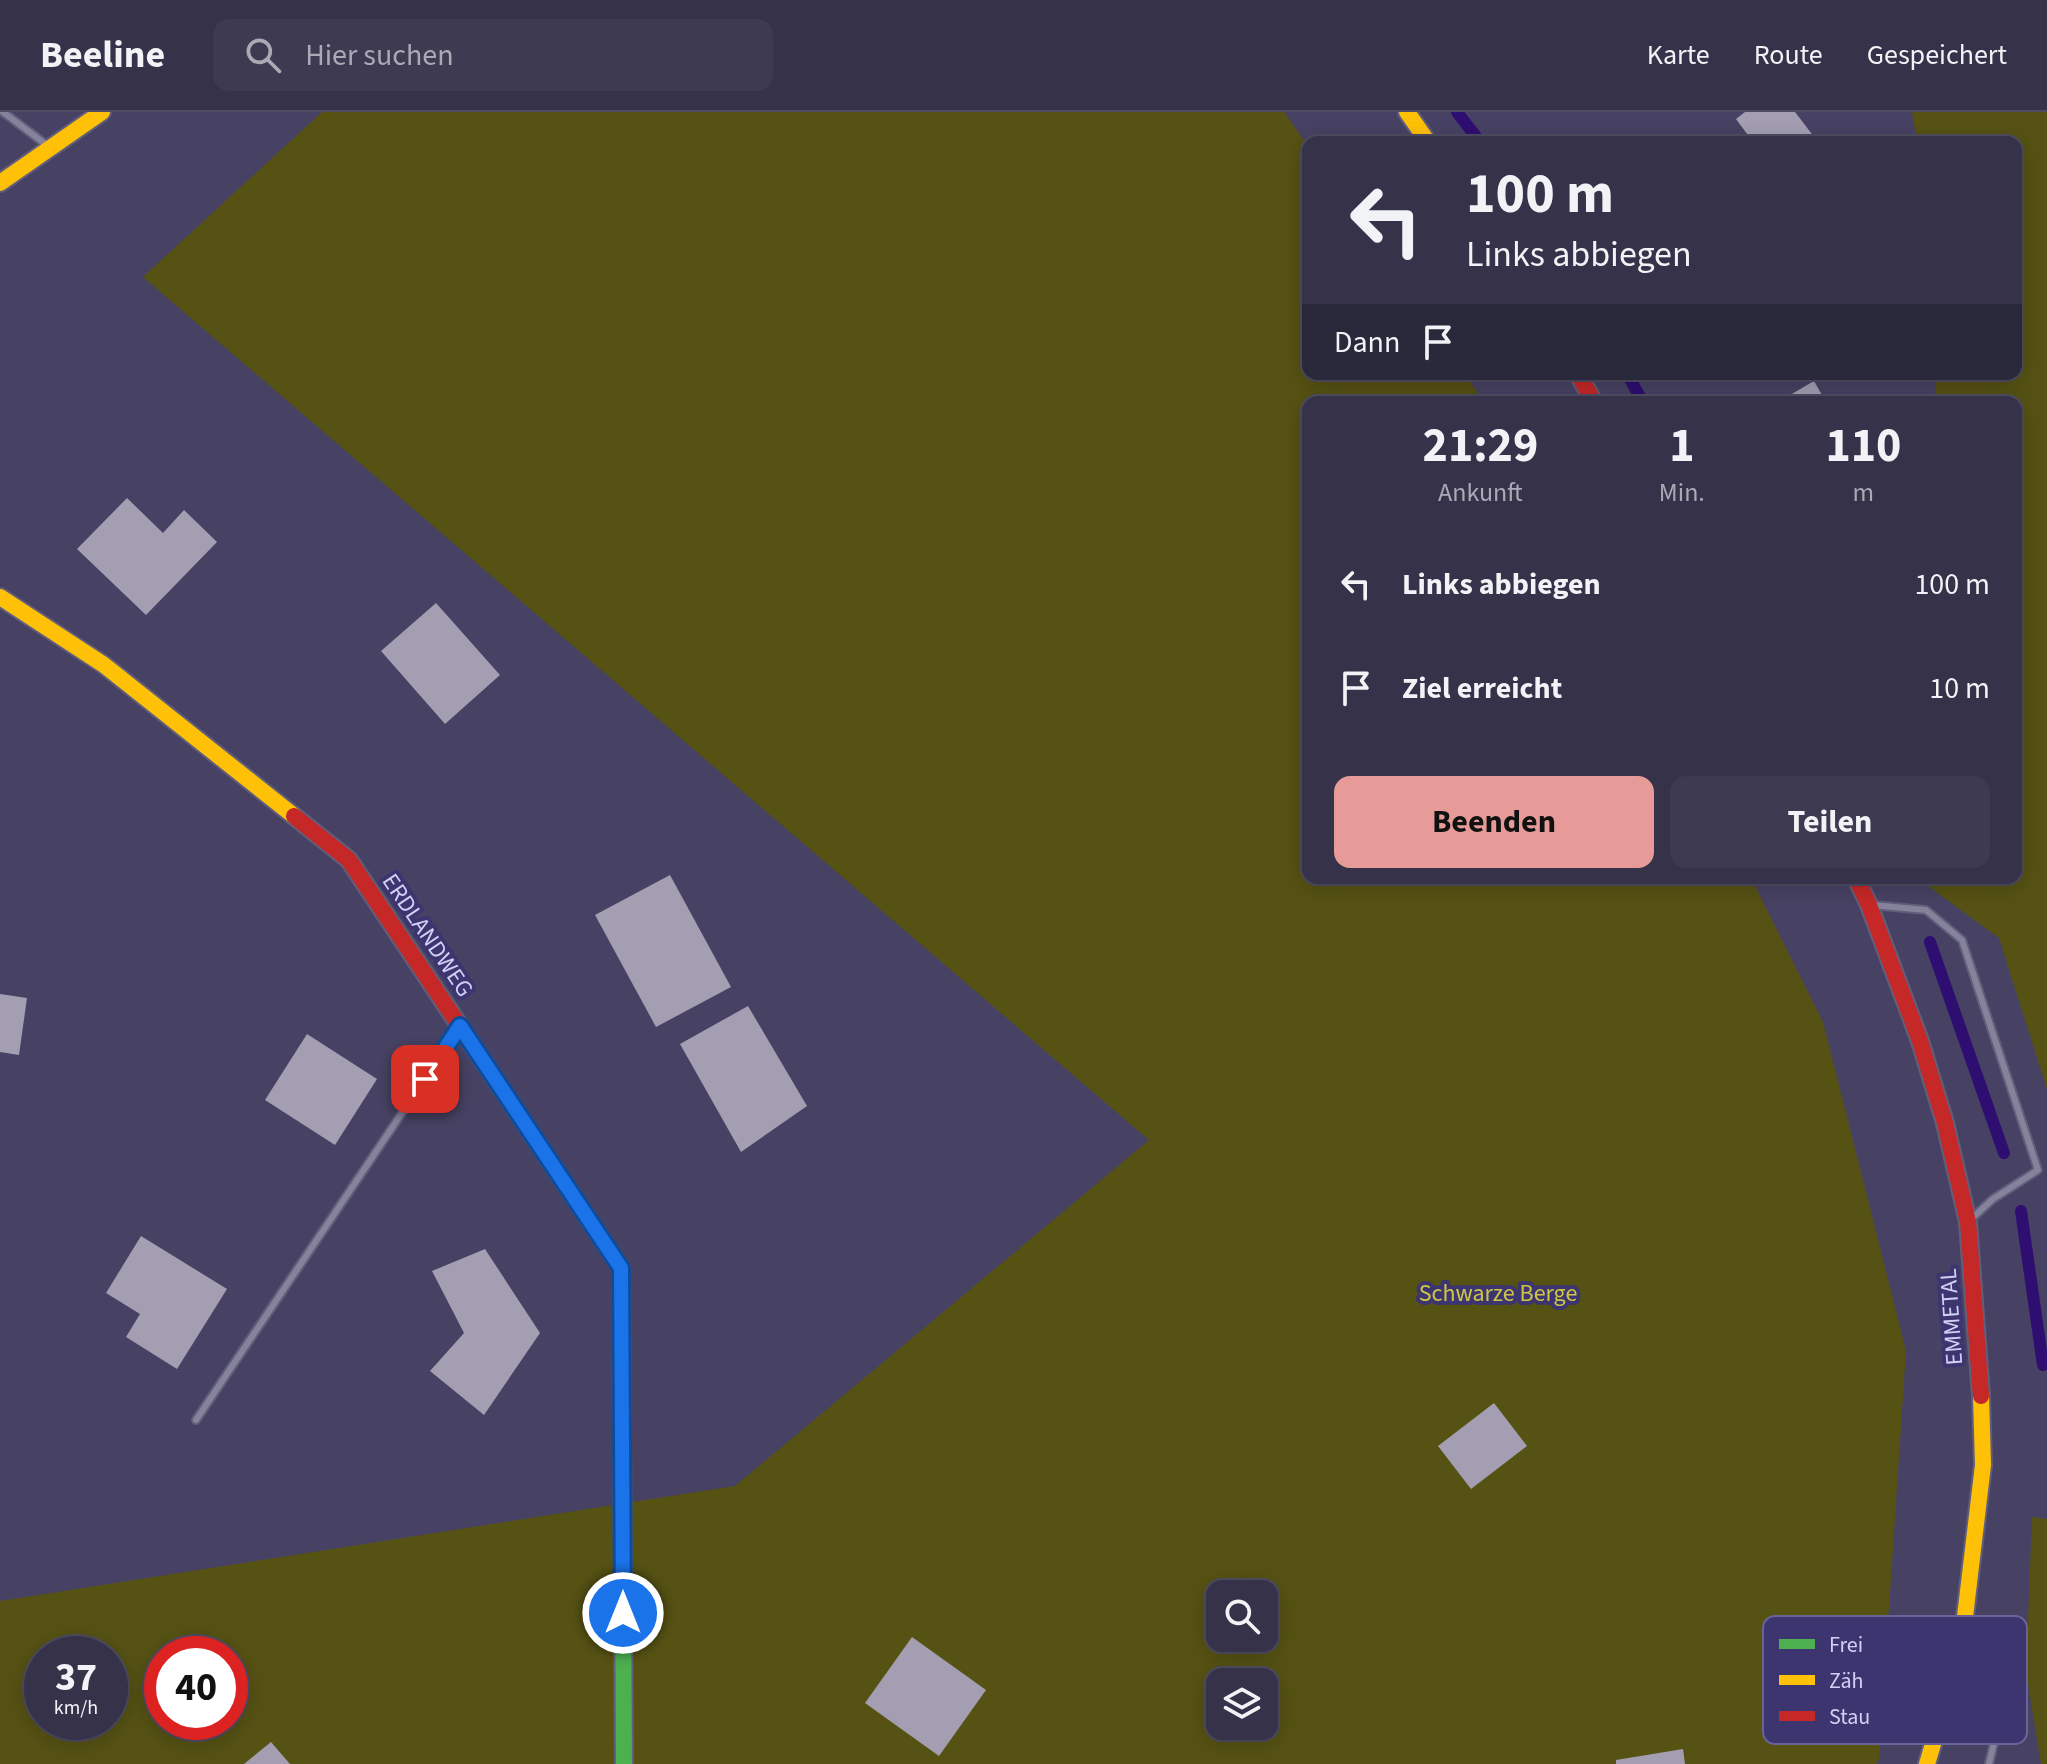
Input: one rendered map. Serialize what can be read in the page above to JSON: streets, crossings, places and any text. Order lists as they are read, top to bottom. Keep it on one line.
{"streets":{"street":["ERDLANDWEG","EMMETAL"]},"parks":["Schwarze Berge"],"legend":["Frei","Zäh","Stau"],"page":{"header":"Beeline","search":"Hier suchen","nav":["Karte","Route","Gespeichert"],"turn":["100 m","Links abbiegen"],"then":"Dann","eta":["21:29","Ankunft","1","Min.","110","m"],"list":[{"name":"Links abbiegen","value":"100 m"},{"name":"Ziel erreicht","value":"10 m"}],"buttons":["Beenden","Teilen"],"speed":"37 km/h","limit":"40"}}
